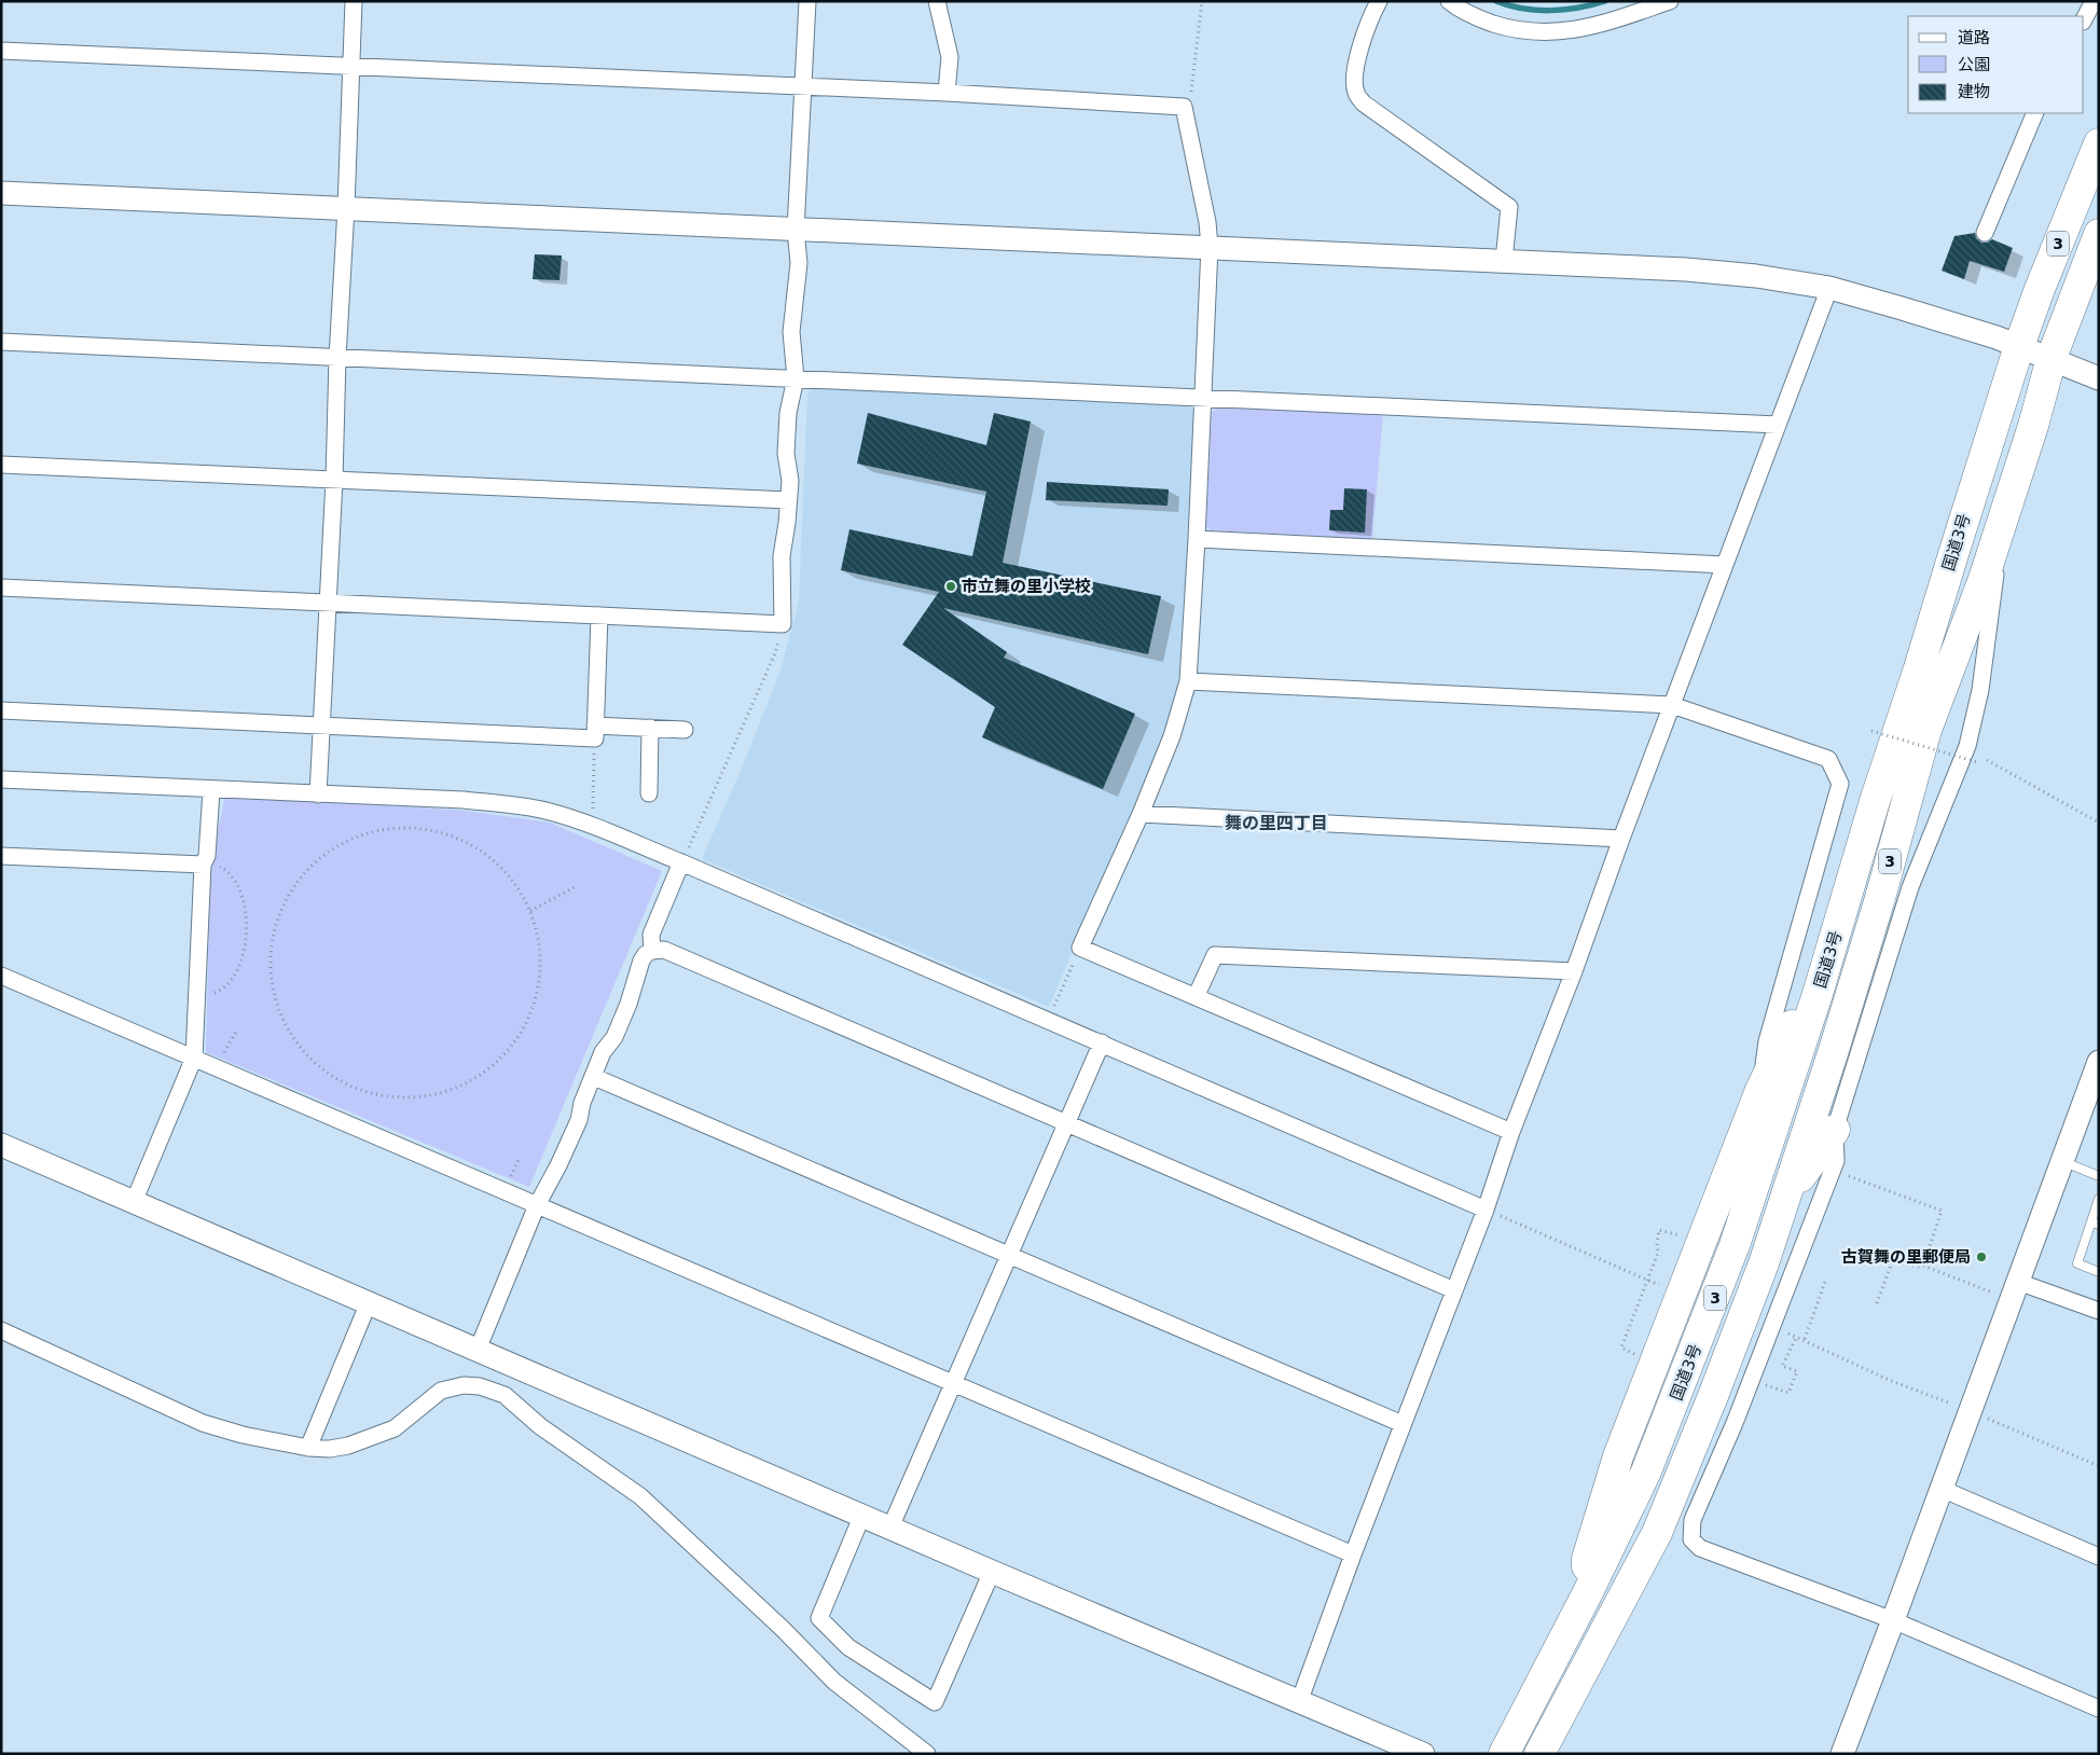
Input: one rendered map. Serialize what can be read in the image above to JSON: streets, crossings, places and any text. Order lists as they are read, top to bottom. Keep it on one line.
{"streets":{"highway":["3","国道3号"]},"districts":["舞の里四丁目"],"places":["市立舞の里小学校","古賀舞の里郵便局"],"legend":["道路","公園","建物"]}
